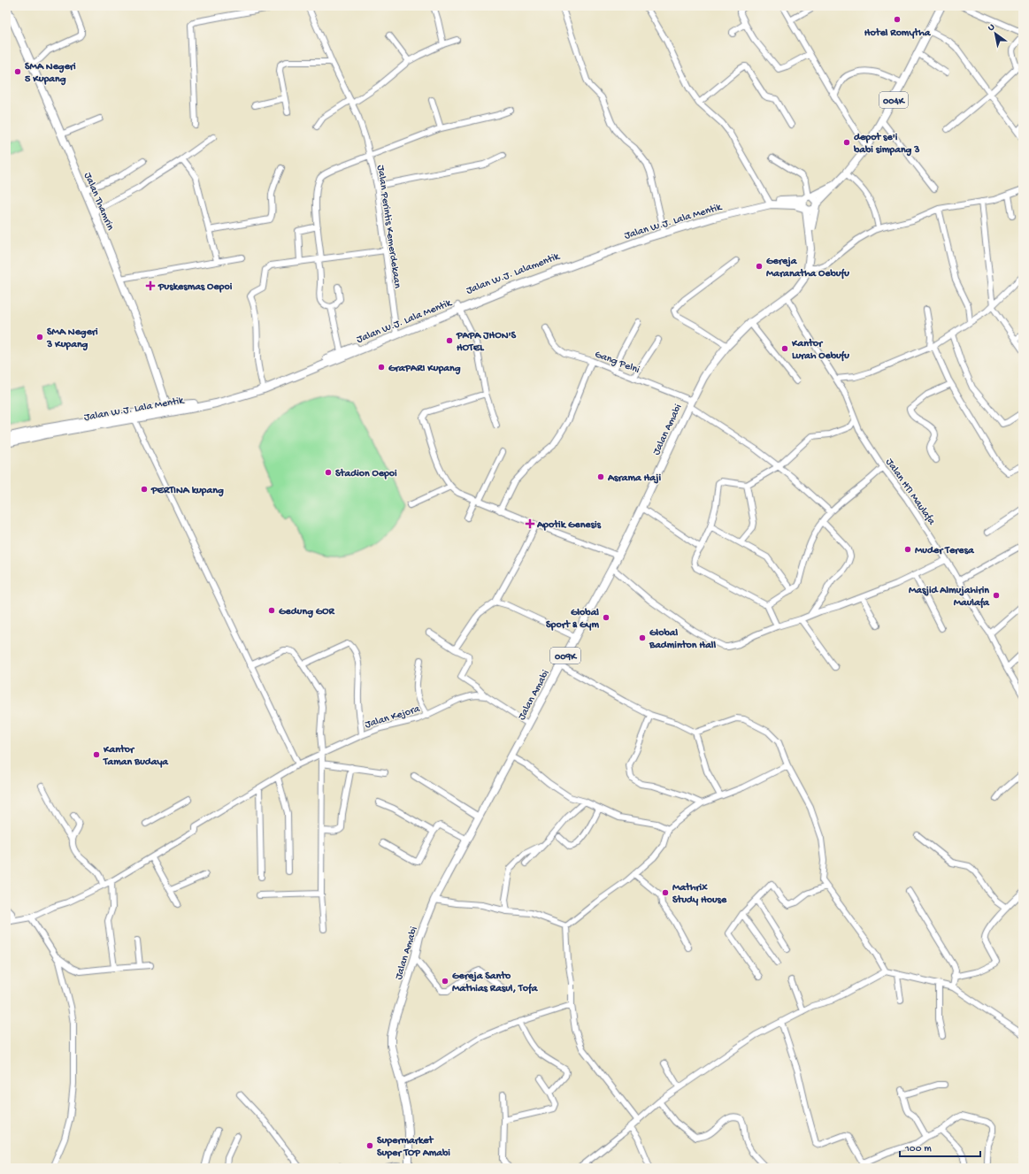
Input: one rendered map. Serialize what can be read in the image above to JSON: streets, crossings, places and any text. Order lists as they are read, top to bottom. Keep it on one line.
{"streets":{"main road":["004K","Jalan Thamrin","Jalan W.J. Lala Mentik","Jalan W.J. Lalamentik","Jalan Amabi","009K"],"street":["Jalan Perintis Kemerdekaan","Gang Pelni","Jalan HTI Maulafa","Jalan Kejora"]},"crossings":[["004K","Jalan W.J. Lala Mentik"],["004K","Jalan W.J. Lalamentik"],["004K","Jalan Amabi"],["Jalan W.J. Lala Mentik","Jalan Perintis Kemerdekaan"],["Jalan W.J. Lala Mentik","Jalan W.J. Lalamentik"],["Jalan W.J. Lala Mentik","Jalan Amabi"],["Jalan W.J. Lalamentik","Jalan Amabi"],["Gang Pelni","Jalan Amabi"],["Jalan Amabi","Jalan HTI Maulafa"]],"places":{"other":["Hotel Romytha","SMA Negeri 5 Kupang","depot se'i babi simpang 3","Gereja Maranatha Oebufu","SMA Negeri 3 Kupang","PAPA JHON'S HOTEL","Kantor Lurah Oebufu","GraPARI Kupang","Stadion Oepoi","Asrama Haji","PERTINA kupang","Muder Teresa","Masjid Almujahirin Maulafa","Gedung GOR","Global Sport & Gym","Global Badminton Hall","Kantor Taman Budaya","Mathrix Study House","Gereja Santo Mathias Rasul, Tofa","Supermarket Super TOP Amabi"],"health":["Puskesmas Oepoi","Apotik Genesis"]},"scale_bar":"100 m","north":"top left"}
